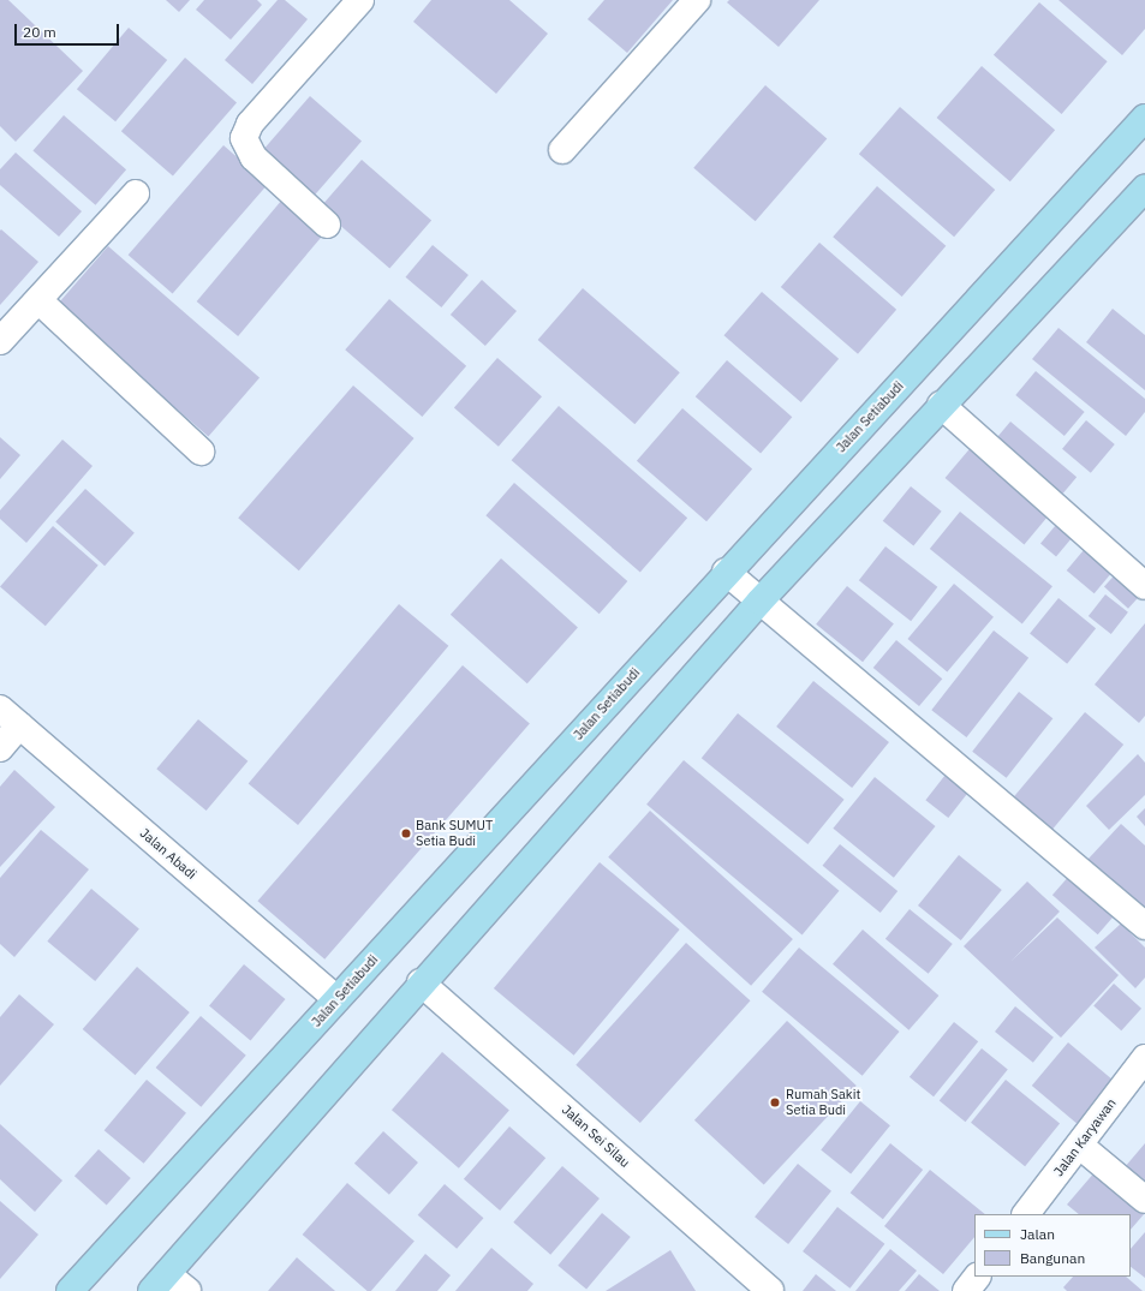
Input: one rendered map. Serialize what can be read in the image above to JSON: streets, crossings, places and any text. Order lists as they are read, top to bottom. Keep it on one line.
{"streets":{"main road":["Jalan Setiabudi"],"street":["Jalan Abadi","Jalan Sei Silau","Jalan Karyawan"]},"crossings":[["Jalan Setiabudi","Jalan Abadi"]],"places":["Bank SUMUT Setia Budi","Rumah Sakit Setia Budi"],"legend":["Jalan","Bangunan"],"scale_bar":"20 m"}
